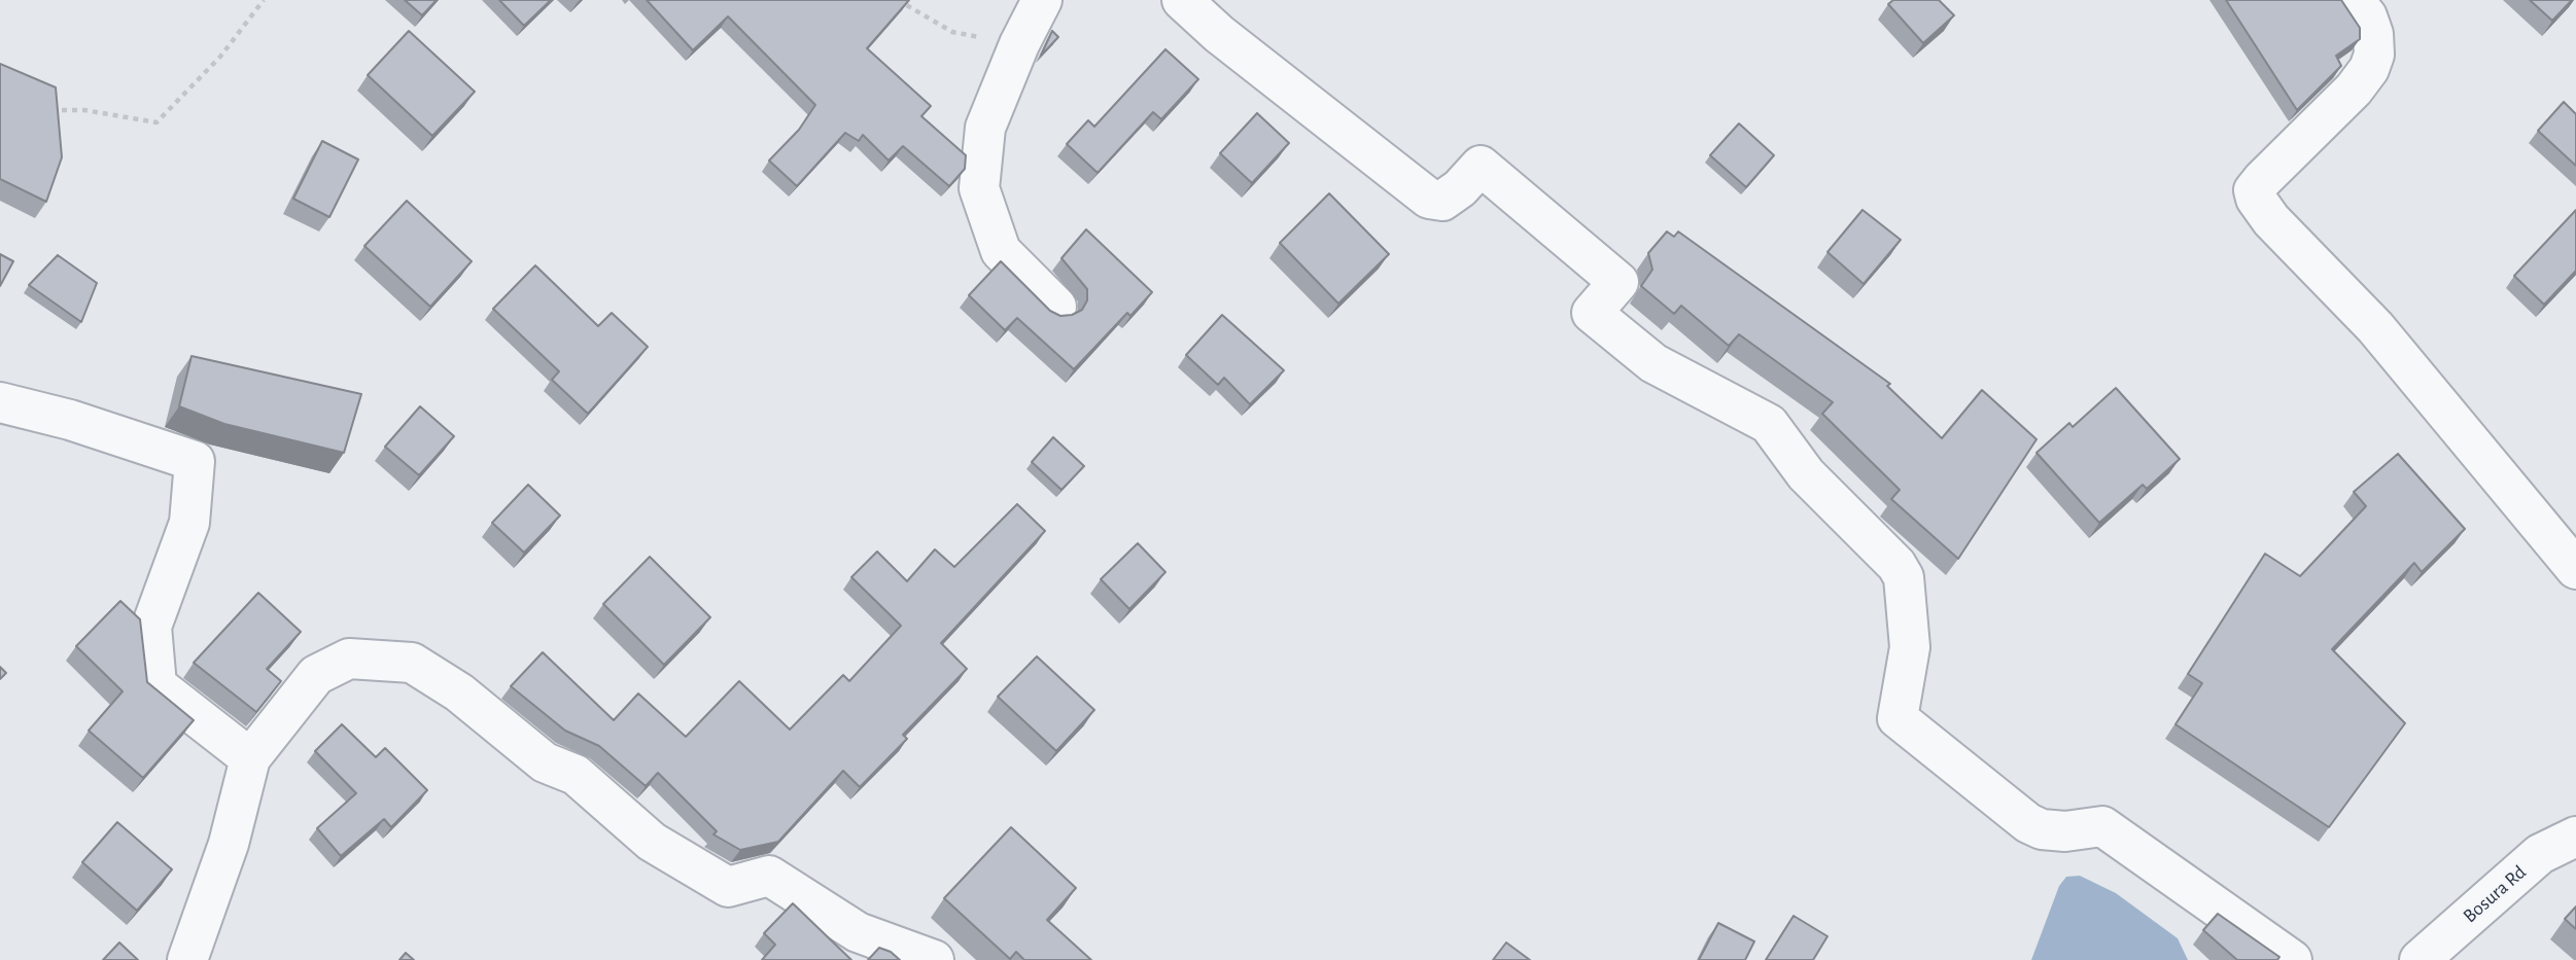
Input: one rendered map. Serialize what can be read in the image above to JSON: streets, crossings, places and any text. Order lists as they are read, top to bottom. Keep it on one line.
{"streets":{"street":["Bosura Rd"]}}
